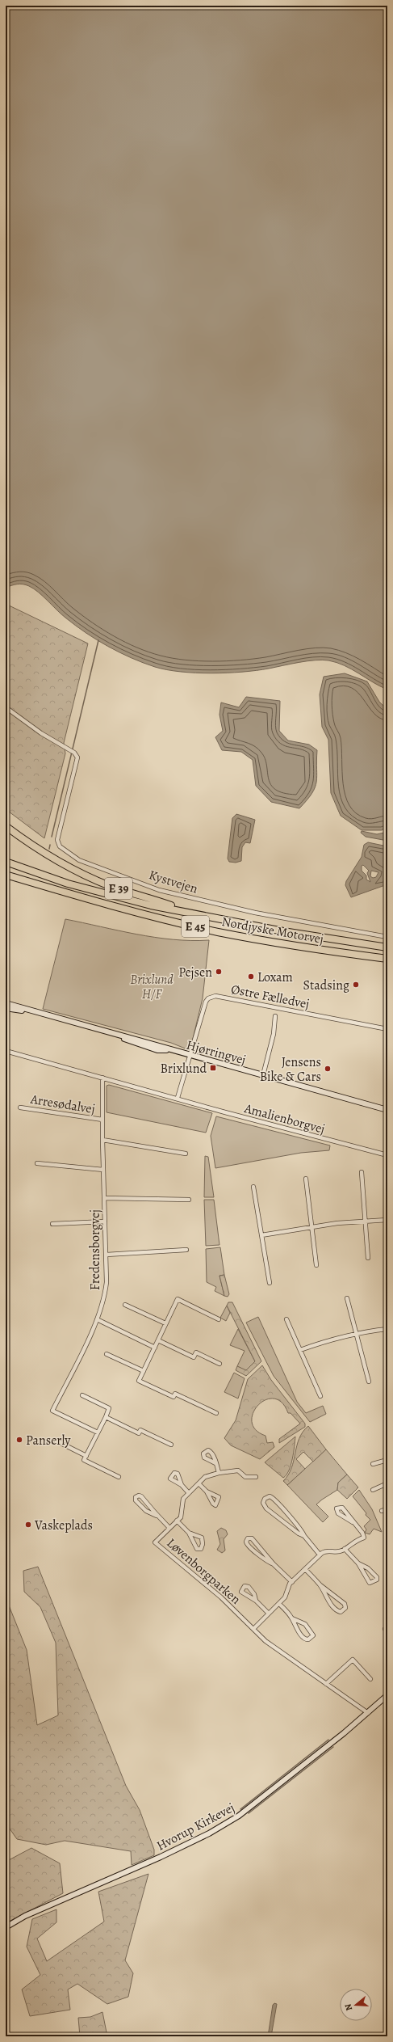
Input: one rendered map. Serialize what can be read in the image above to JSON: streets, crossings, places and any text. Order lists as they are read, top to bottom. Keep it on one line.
{"streets":{"highway":["E 39","E 45","Nordjyske Motorvej"],"street":["Kystvejen","Østre Fælledvej","Hjørringvej","Arresødalvej","Amalienborgvej","Fredensborgvej","Løvenborgparken","Hvorup Kirkevej"]},"crossings":[["E 39","E 45"],["E 39","Nordjyske Motorvej"],["E 45","Nordjyske Motorvej"],["Østre Fælledvej","Hjørringvej"],["Arresødalvej","Fredensborgvej"],["Amalienborgvej","Fredensborgvej"],["Løvenborgparken","Hvorup Kirkevej"]],"parks":["Brixlund H/F"],"places":{"other":["Pejsen","Loxam","Stadsing","Jensens Bike & Cars","Panserly","Vaskeplads"],"transit":["Brixlund"]},"north":"left"}
